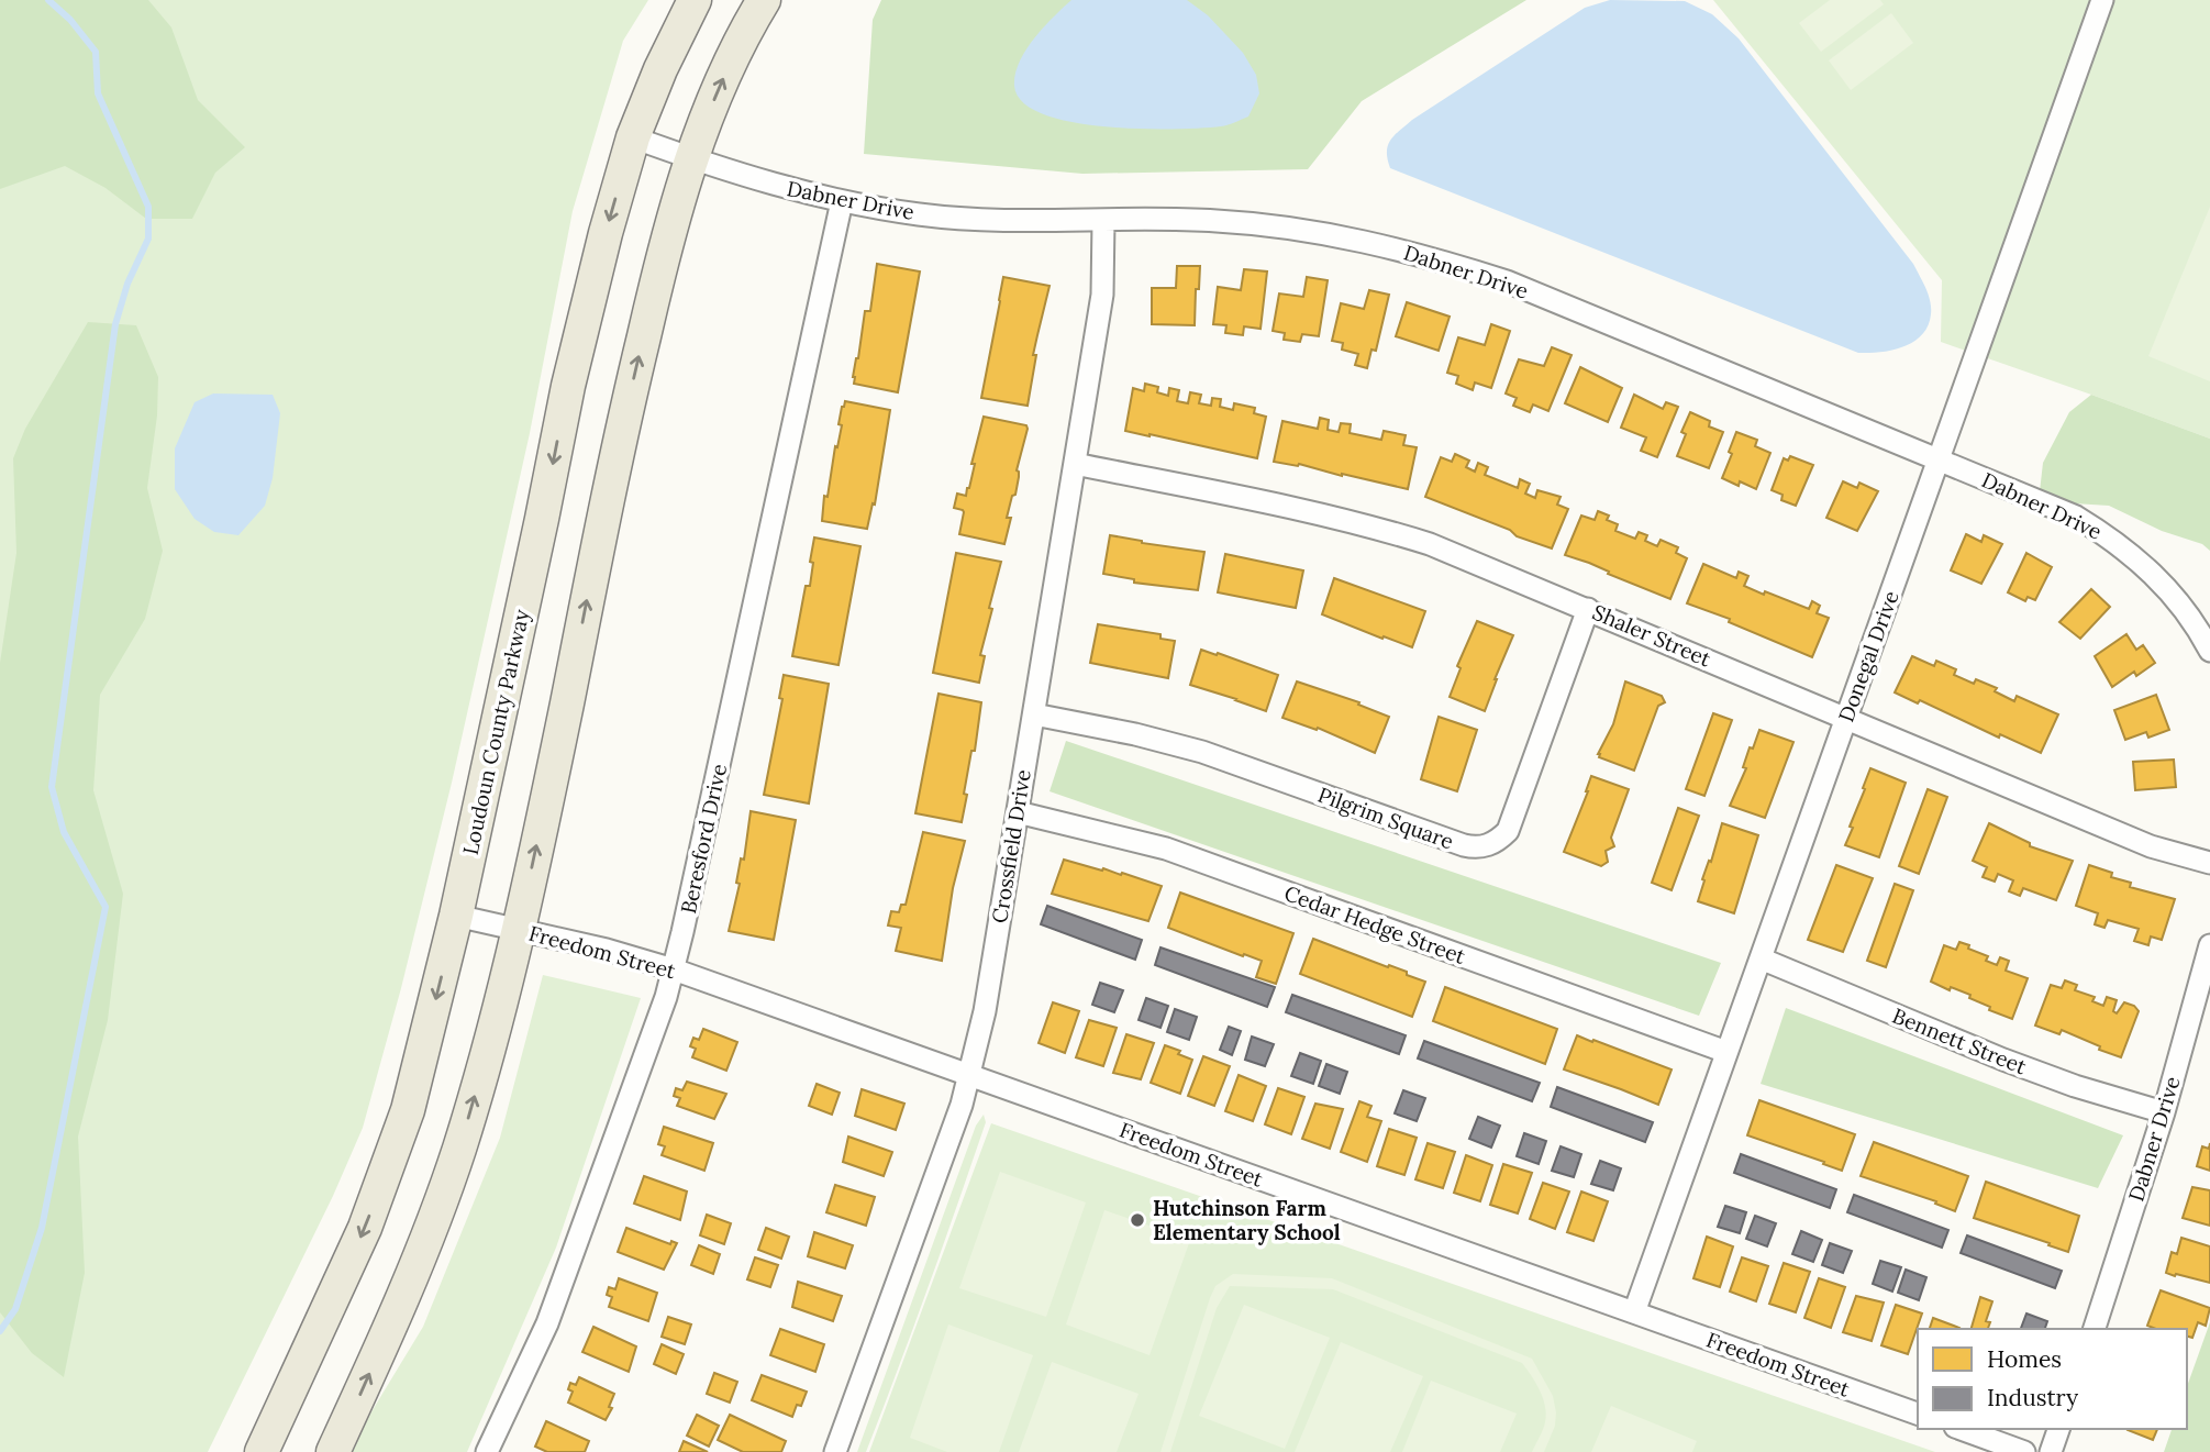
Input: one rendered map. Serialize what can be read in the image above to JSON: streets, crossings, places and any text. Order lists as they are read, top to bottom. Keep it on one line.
{"streets":{"main road":["Loudoun County Parkway"],"street":["Dabner Drive","Shaler Street","Donegal Drive","Pilgrim Square","Beresford Drive","Crossfield Drive","Cedar Hedge Street","Freedom Street","Bennett Street"]},"crossings":[["Dabner Drive","Donegal Drive"],["Dabner Drive","Loudoun County Parkway"],["Dabner Drive","Beresford Drive"],["Dabner Drive","Crossfield Drive"],["Dabner Drive","Bennett Street"],["Shaler Street","Donegal Drive"],["Shaler Street","Pilgrim Square"],["Shaler Street","Crossfield Drive"],["Donegal Drive","Cedar Hedge Street"],["Donegal Drive","Freedom Street"],["Donegal Drive","Bennett Street"],["Loudoun County Parkway","Freedom Street"],["Pilgrim Square","Crossfield Drive"],["Beresford Drive","Freedom Street"],["Crossfield Drive","Cedar Hedge Street"],["Crossfield Drive","Freedom Street"]],"places":["Hutchinson Farm Elementary School"],"legend":["Homes","Industry"]}
